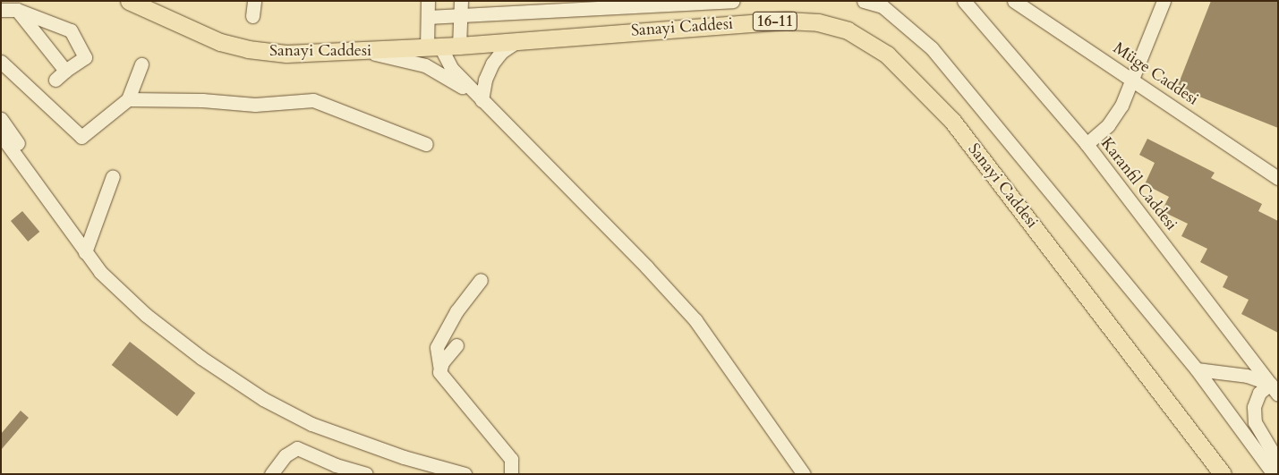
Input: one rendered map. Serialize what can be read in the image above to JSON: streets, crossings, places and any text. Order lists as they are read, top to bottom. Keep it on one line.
{"streets":{"main road":["16-11","Sanayi Caddesi"],"lane":["Müge Caddesi","Karanfil Caddesi"]}}
